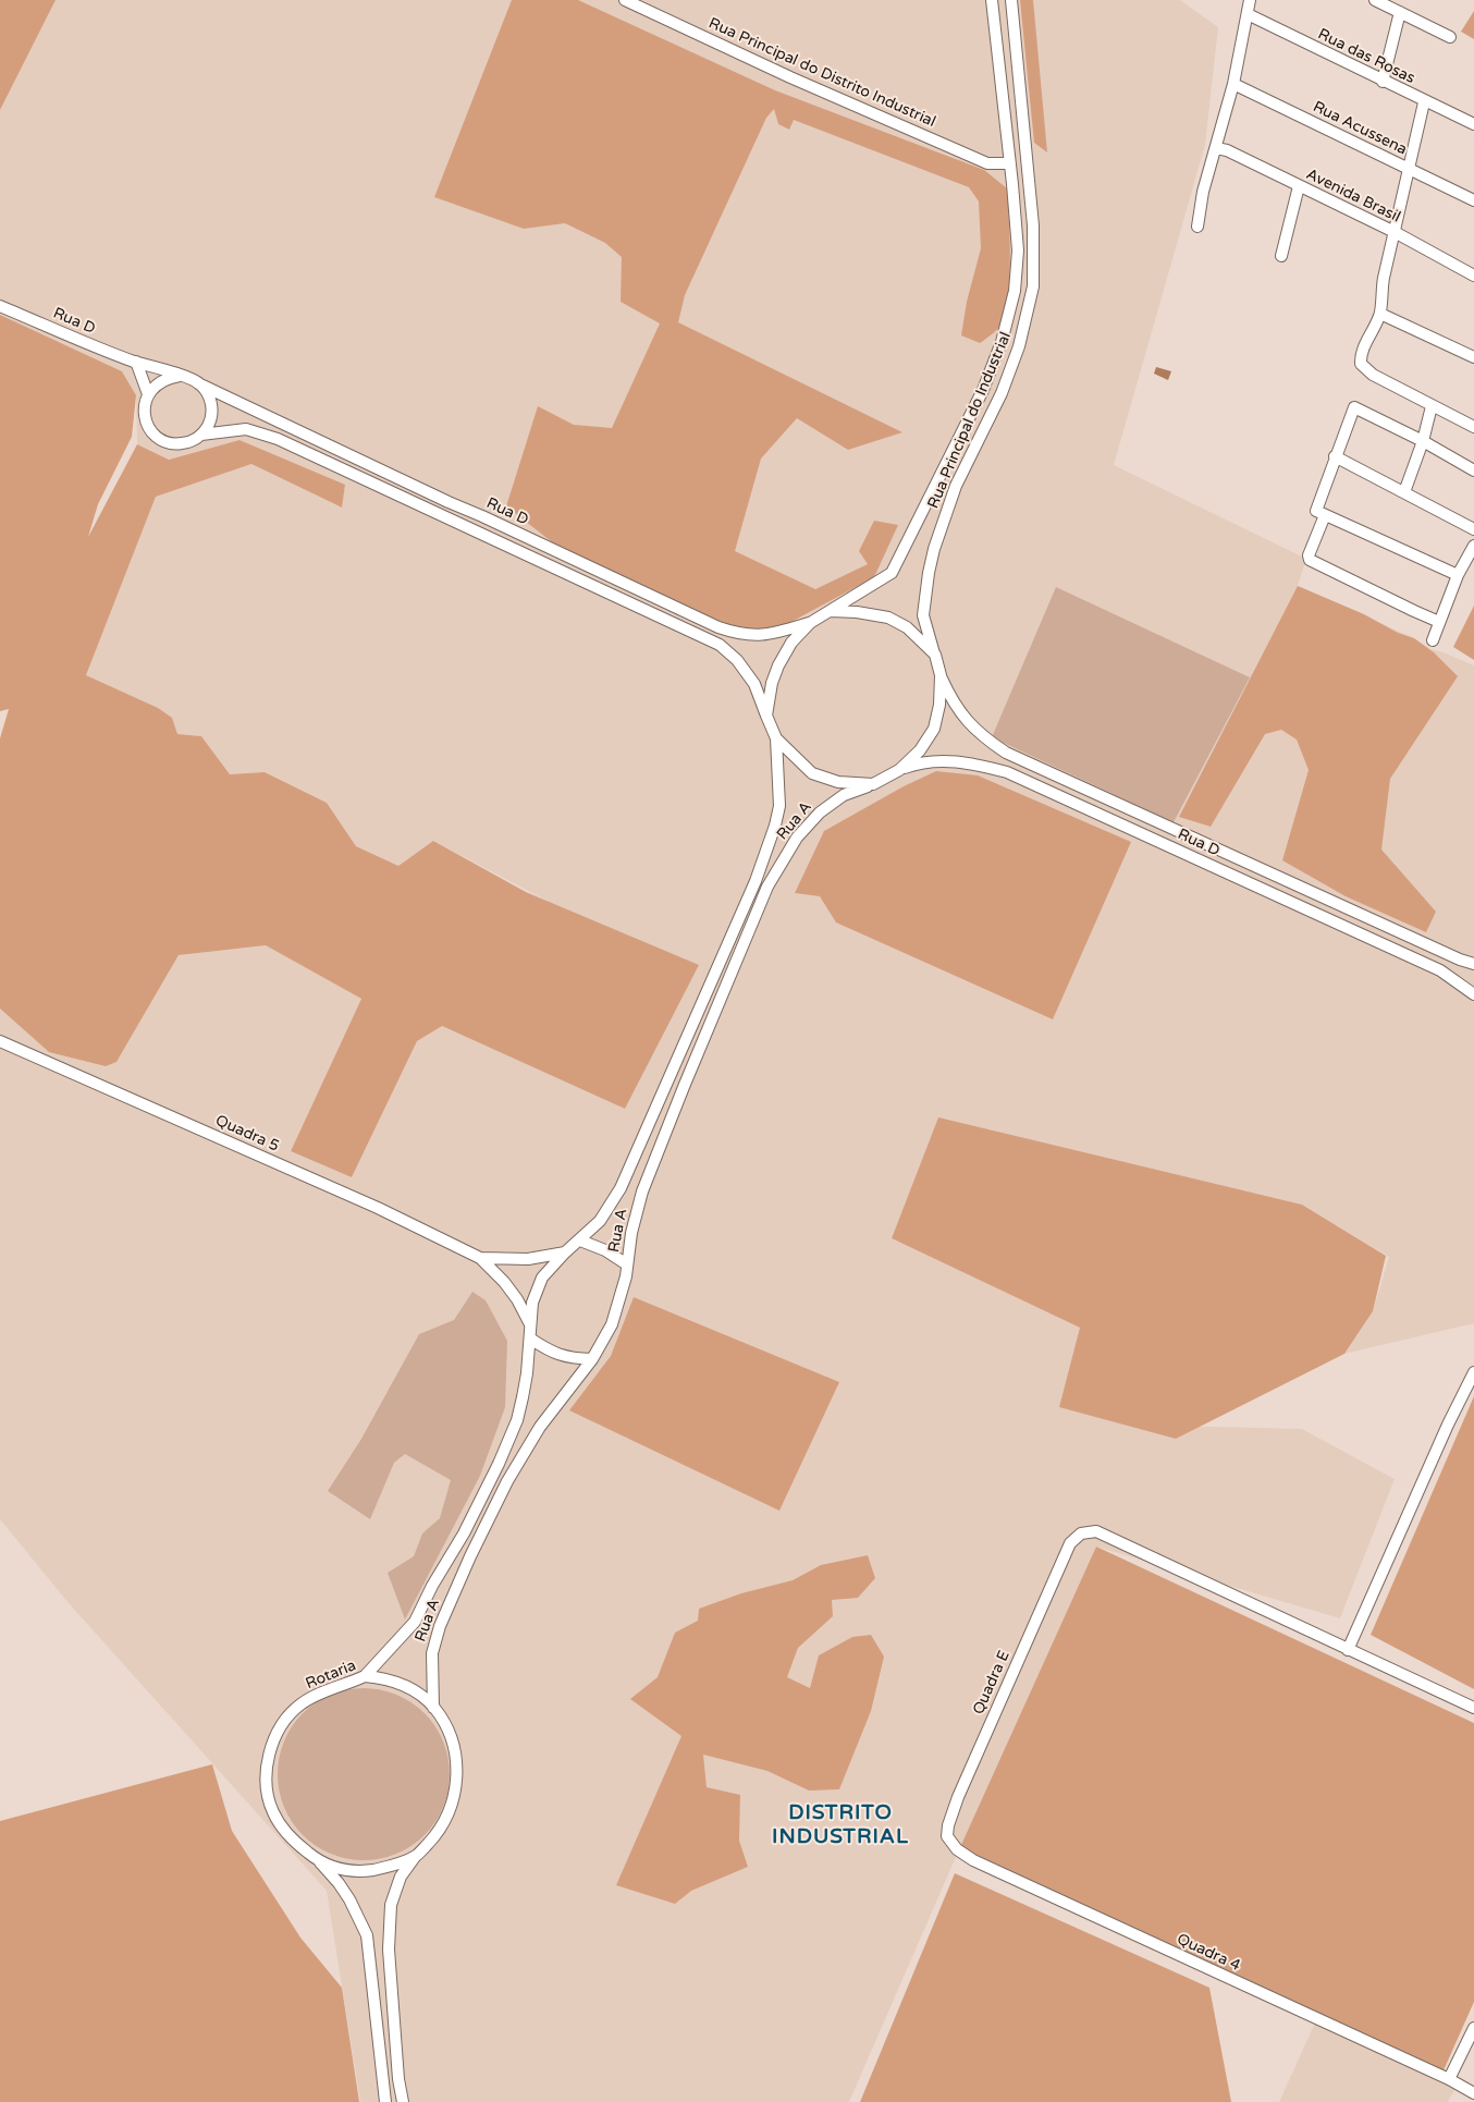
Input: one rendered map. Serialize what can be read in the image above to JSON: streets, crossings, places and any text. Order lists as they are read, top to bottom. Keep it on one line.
{"streets":{"street":["Rua das Rosas","Rua Principal do Distrito Industrial","Rua Acussena","Avenida Brasil","Rua D","Rua Principal do Industrial","Rua A","Quadra 5","Rotaria","Quadra E","Quadra 4"]},"crossings":[["Rua Principal do Distrito Industrial","Rua Principal do Industrial"],["Rua D","Rua Principal do Industrial"],["Rua D","Rua A"],["Rua Principal do Industrial","Rua A"],["Rua A","Quadra 5"],["Rua A","Rotaria"],["Quadra E","Quadra 4"]],"districts":["DISTRITO INDUSTRIAL"]}
